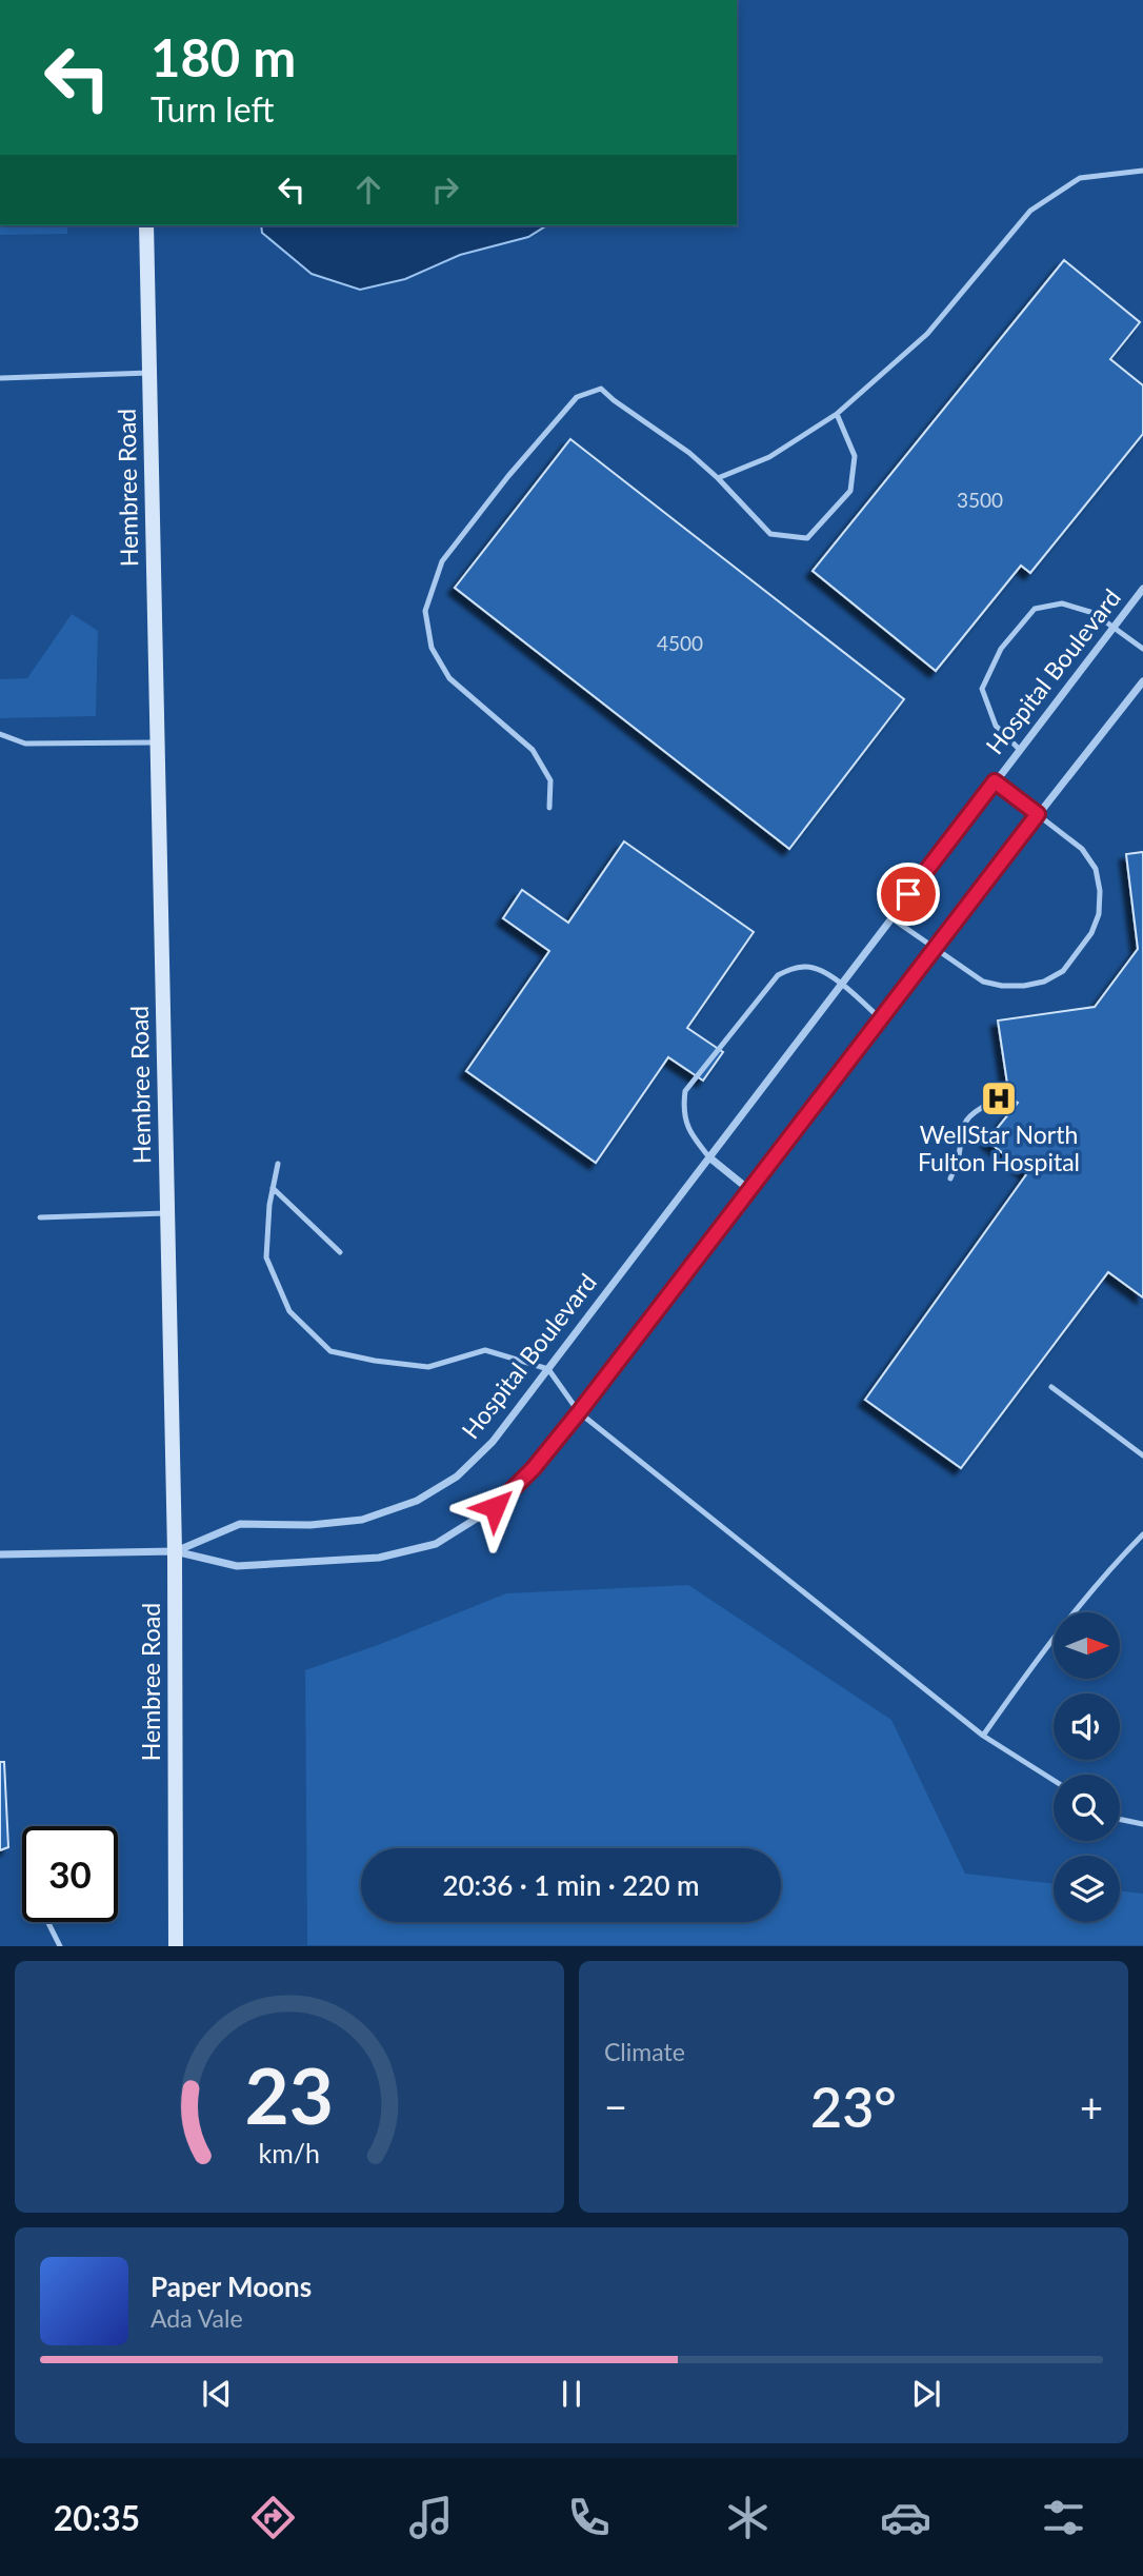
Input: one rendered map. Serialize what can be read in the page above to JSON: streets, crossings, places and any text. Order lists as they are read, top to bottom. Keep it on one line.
{"streets":{"street":["Hembree Road","Hospital Boulevard"]},"crossings":[["Hembree Road","Hospital Boulevard"]],"places":{"hospital":["WellStar North Fulton Hospital"]},"house_numbers":["3500","4500"],"north":"right","page":{"turn":["180 m","Turn left"],"limit":"30","trip":"20:36 · 1 min · 220 m","tile":"Climate","heat":["−","23°","+"],"song":["Paper Moons","Ada Vale"],"tabs":"20:35","gauge":["23","km/h"]}}
